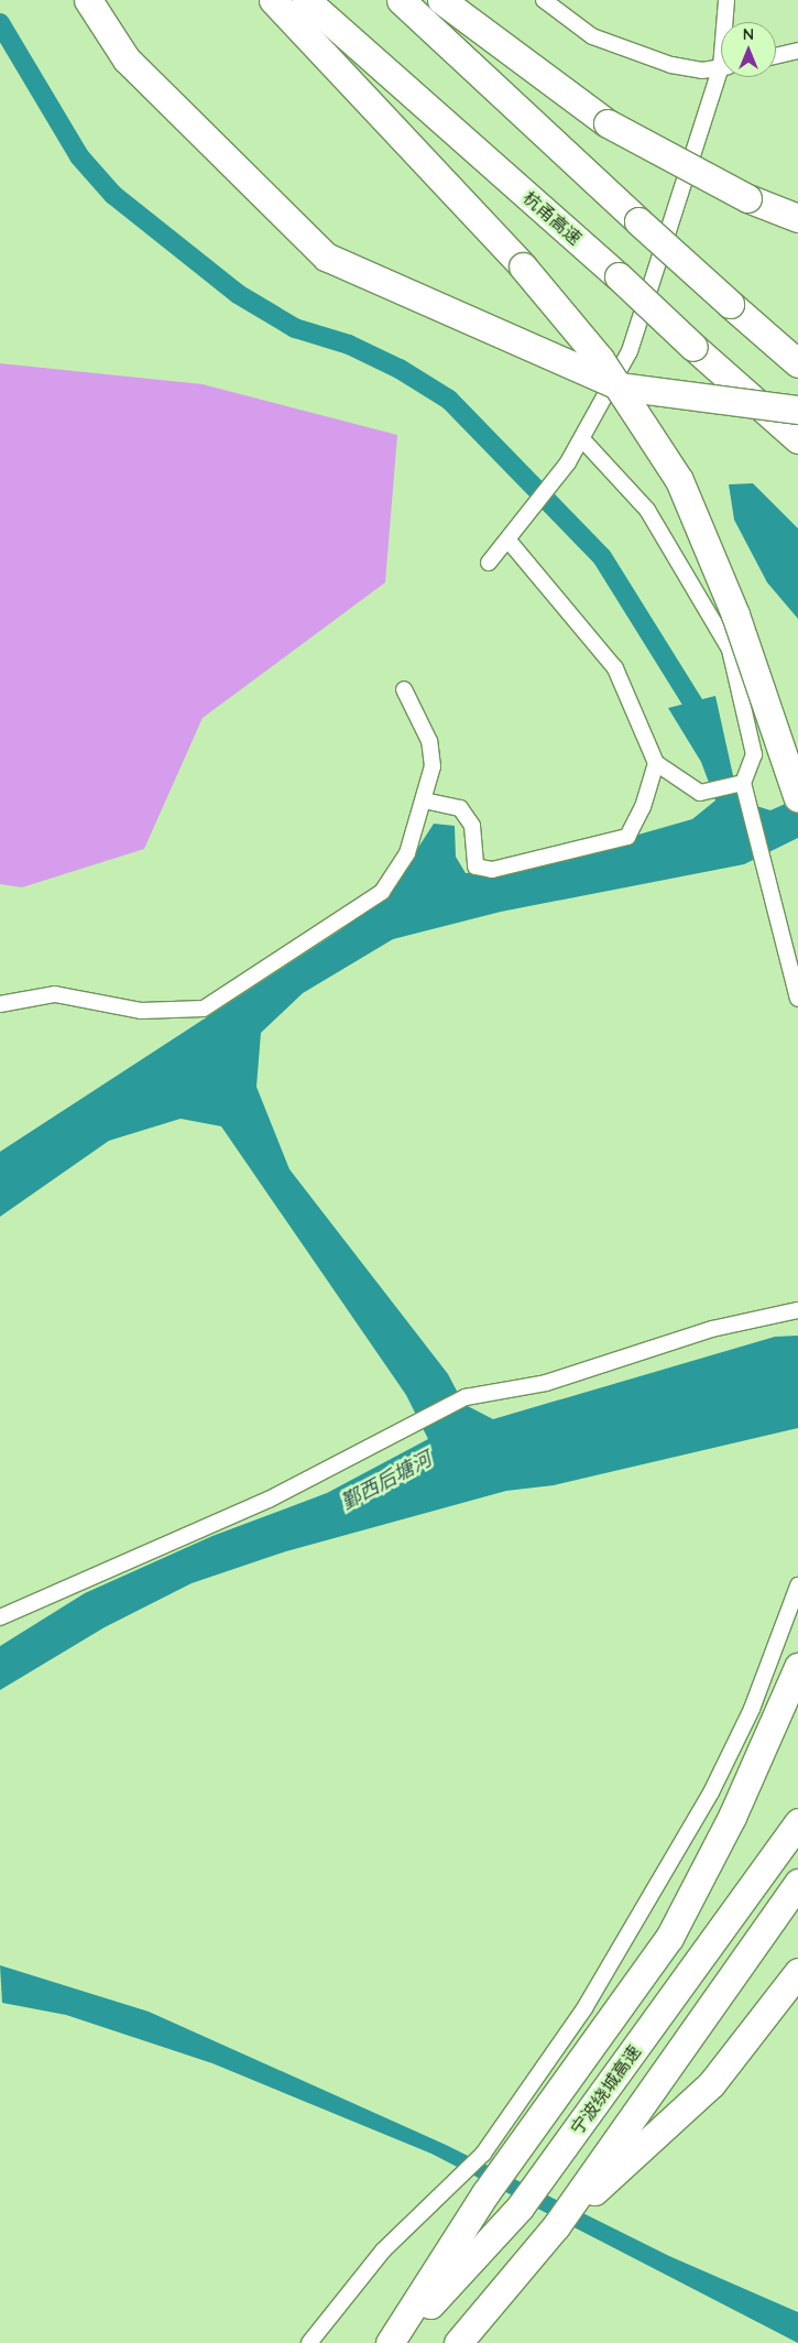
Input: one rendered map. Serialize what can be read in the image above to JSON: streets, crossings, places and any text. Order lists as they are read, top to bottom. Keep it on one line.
{"streets":{"highway":["杭甬高速","宁波绕城高速"]},"water":["鄞西后塘河"],"north":"top"}
